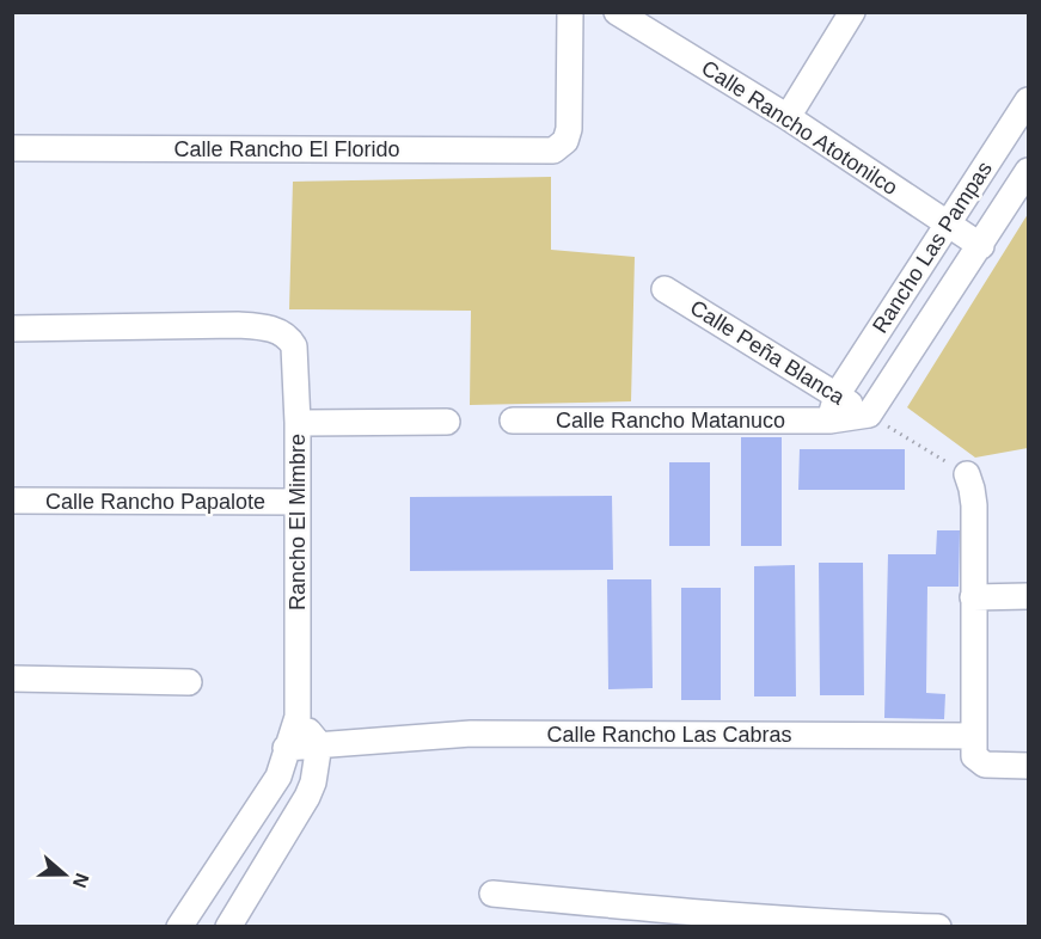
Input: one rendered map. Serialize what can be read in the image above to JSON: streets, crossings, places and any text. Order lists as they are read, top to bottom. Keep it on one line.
{"streets":{"street":["Calle Rancho Atotonilco","Calle Rancho El Florido","Rancho Las Pampas","Calle Peña Blanca","Calle Rancho Matanuco","Calle Rancho Papalote","Rancho El Mimbre","Calle Rancho Las Cabras"]},"crossings":[["Calle Rancho Atotonilco","Rancho Las Pampas"],["Rancho Las Pampas","Calle Peña Blanca"],["Rancho Las Pampas","Calle Rancho Matanuco"],["Calle Peña Blanca","Calle Rancho Matanuco"],["Calle Rancho Papalote","Rancho El Mimbre"],["Rancho El Mimbre","Calle Rancho Las Cabras"]],"north":"right"}
